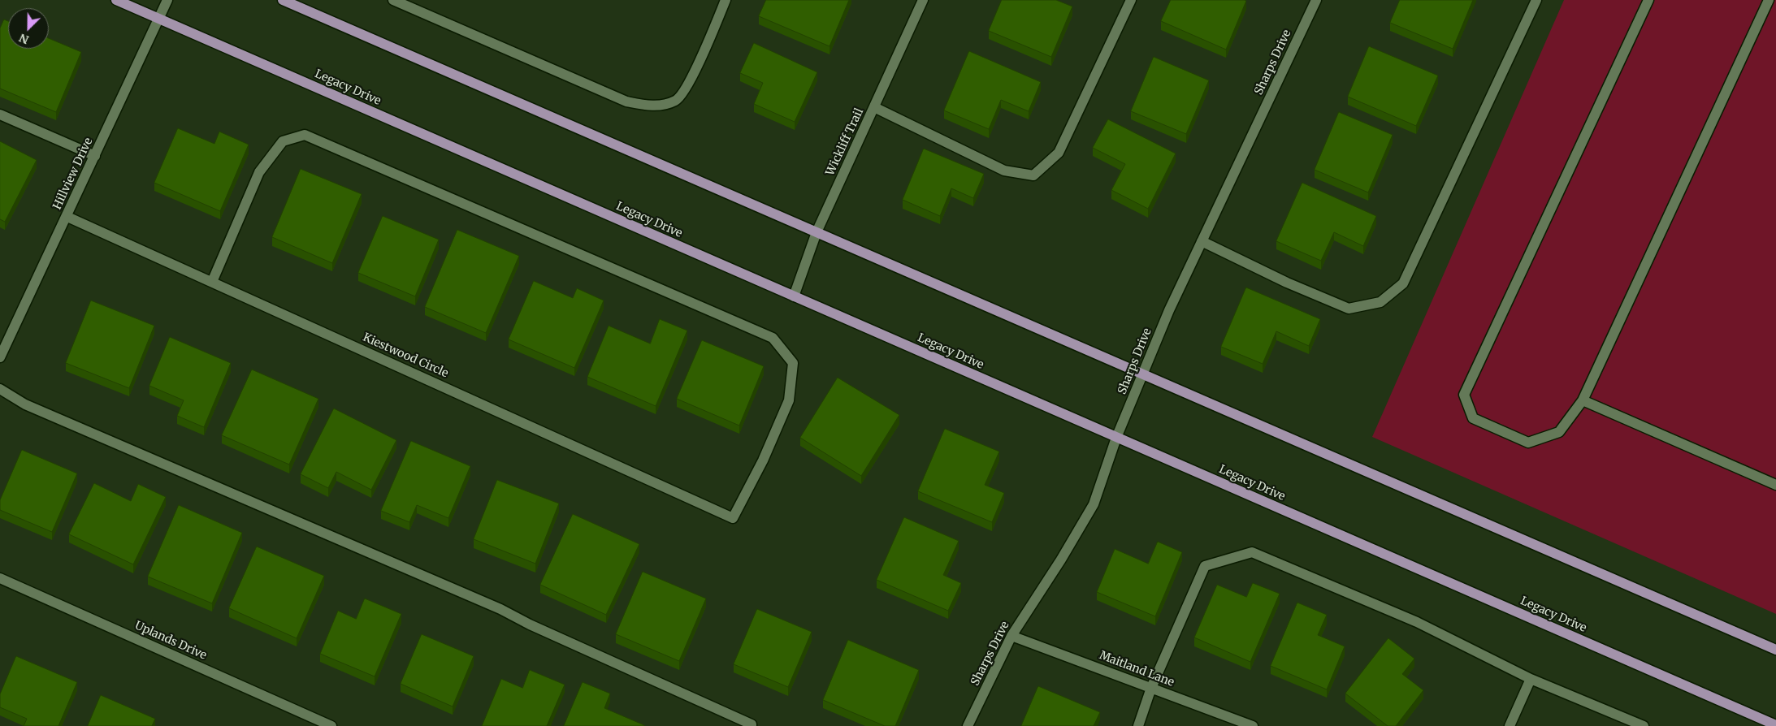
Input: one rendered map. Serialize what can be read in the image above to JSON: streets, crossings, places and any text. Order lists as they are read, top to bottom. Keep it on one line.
{"streets":{"main road":["Legacy Drive"],"street":["Sharps Drive","Wickliff Trail","Hillview Drive","Kiestwood Circle","Uplands Drive","Maitland Lane"]},"crossings":[["Sharps Drive","Legacy Drive"],["Sharps Drive","Maitland Lane"],["Legacy Drive","Wickliff Trail"],["Legacy Drive","Hillview Drive"],["Hillview Drive","Kiestwood Circle"]],"north":"bottom left"}
